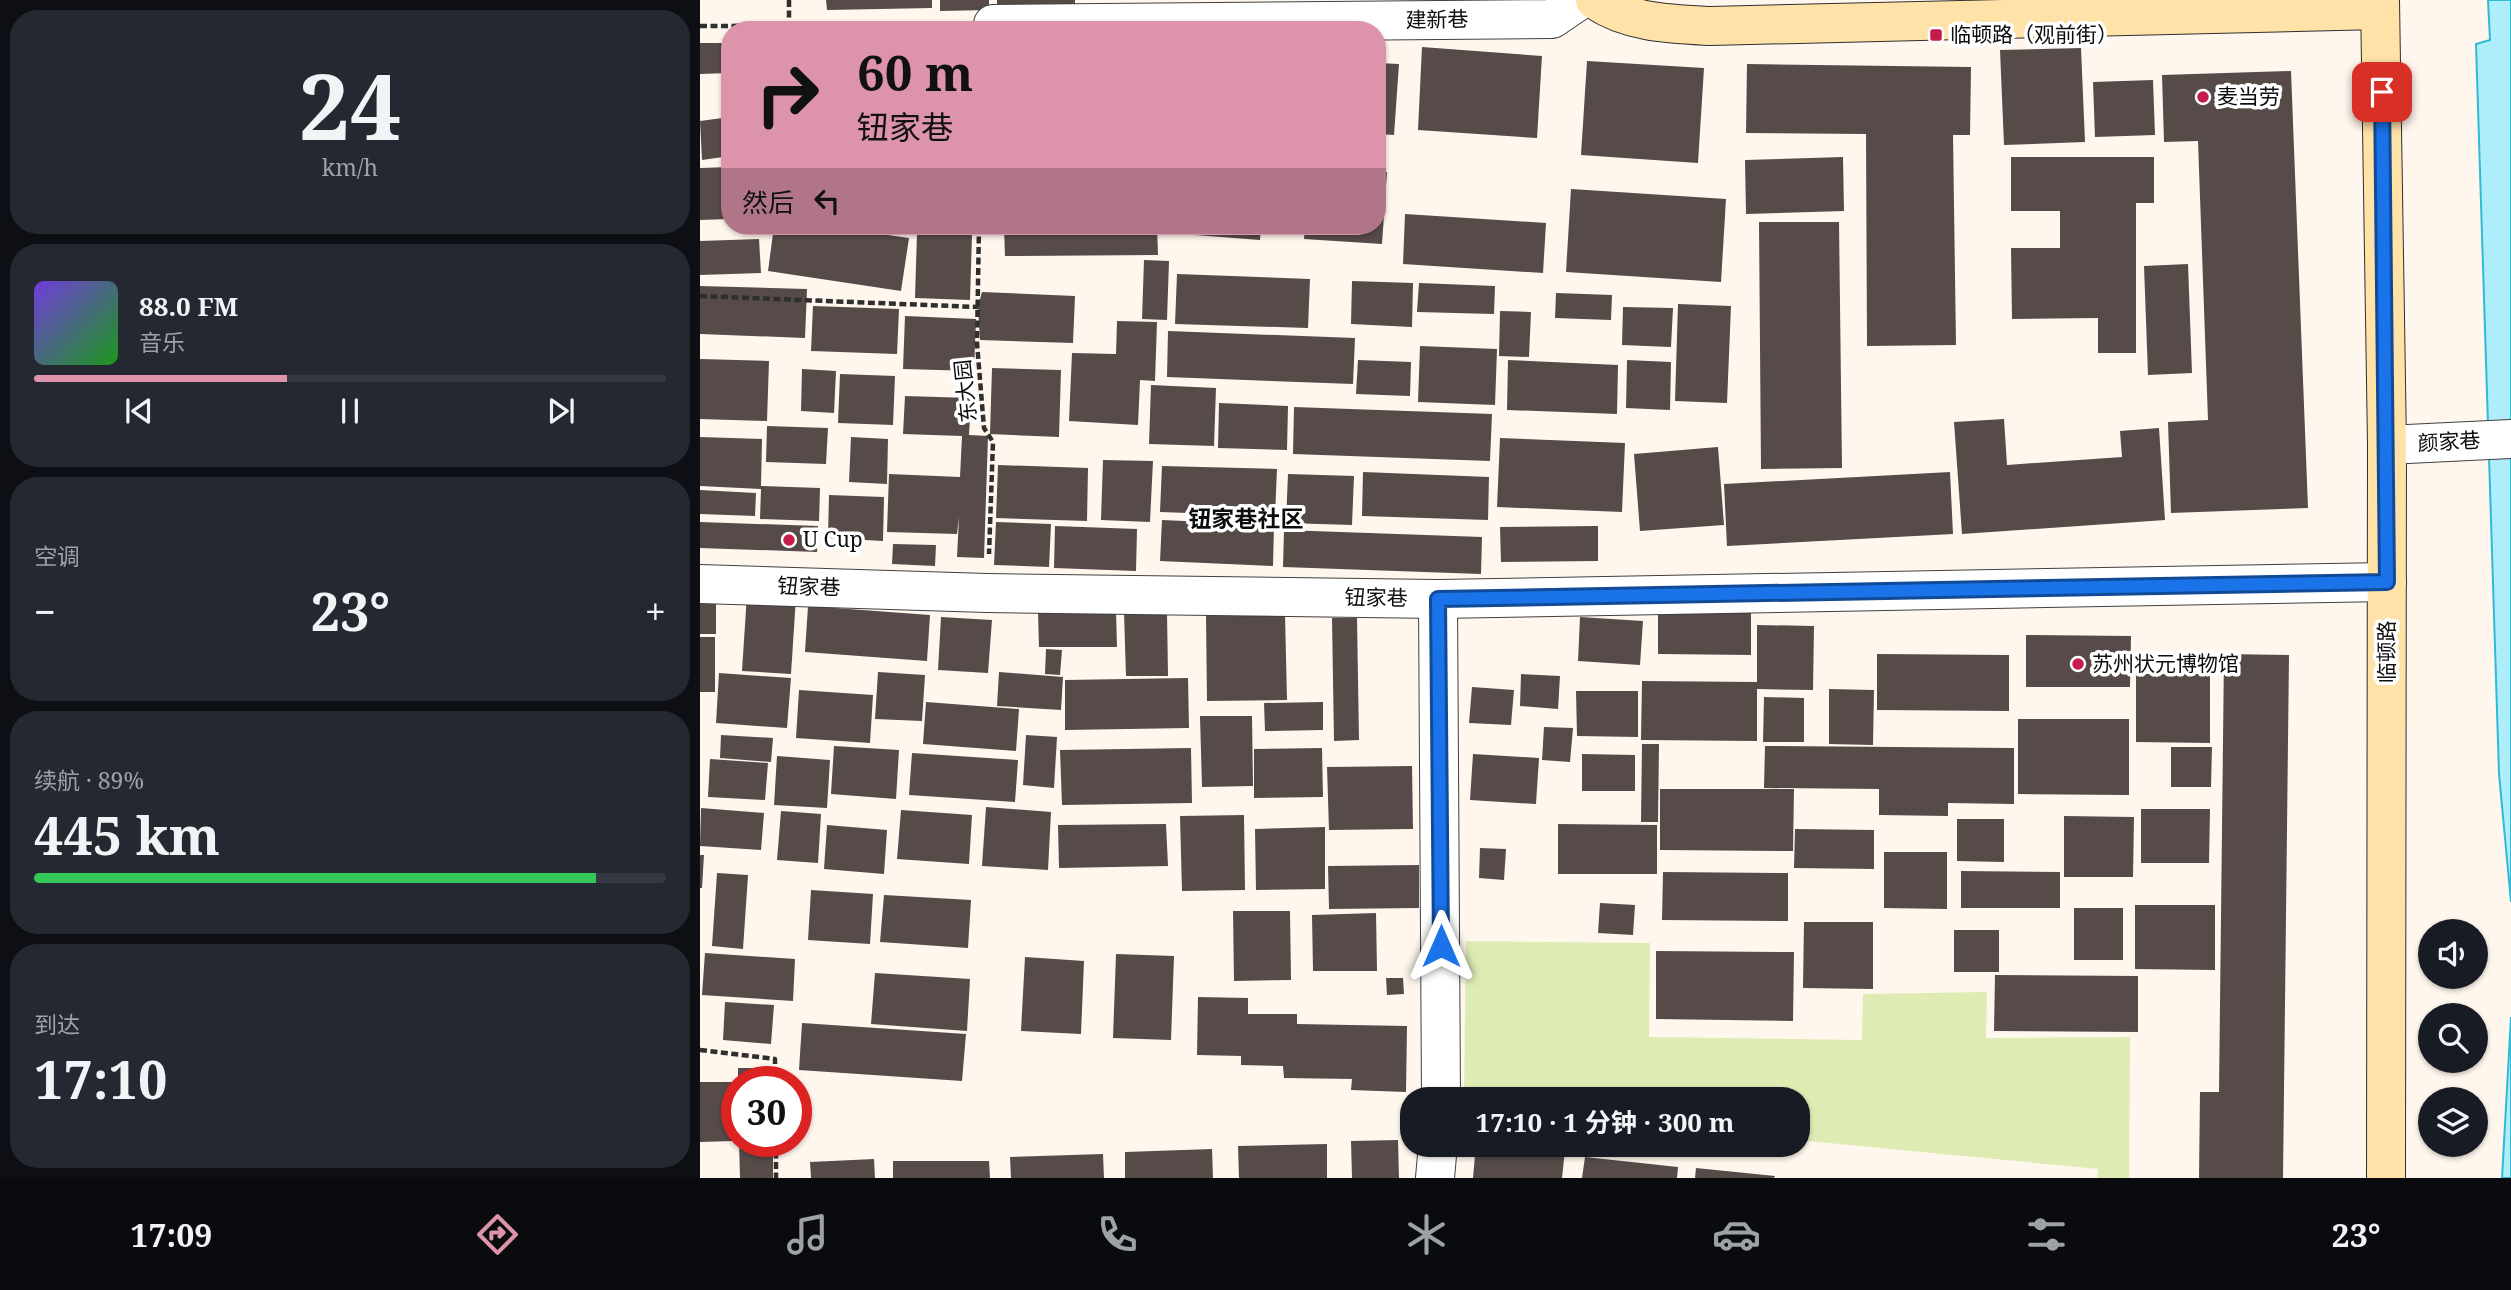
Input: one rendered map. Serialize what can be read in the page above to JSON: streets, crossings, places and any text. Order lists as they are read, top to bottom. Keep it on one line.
{"streets":{"main road":["临顿路"],"street":["建新巷","颜家巷","钮家巷"],"path":["东大园"]},"crossings":[["东大园","钮家巷"],["颜家巷","临顿路"],["钮家巷","临顿路"]],"districts":["钮家巷社区"],"places":{"transit":["临顿路（观前街）"],"other":["麦当劳","U Cup","苏州状元博物馆"]},"page":{"tile":[["24","km/h"],"空调",["续航 · 89%","445 km"],["到达","17:10"]],"turn":["60 m","钮家巷"],"then":"然后","song":["88.0 FM","音乐"],"heat":["−","23°","+"],"limit":"30","trip":"17:10 · 1 分钟 · 300 m","tabs":["17:09","23°"]}}
